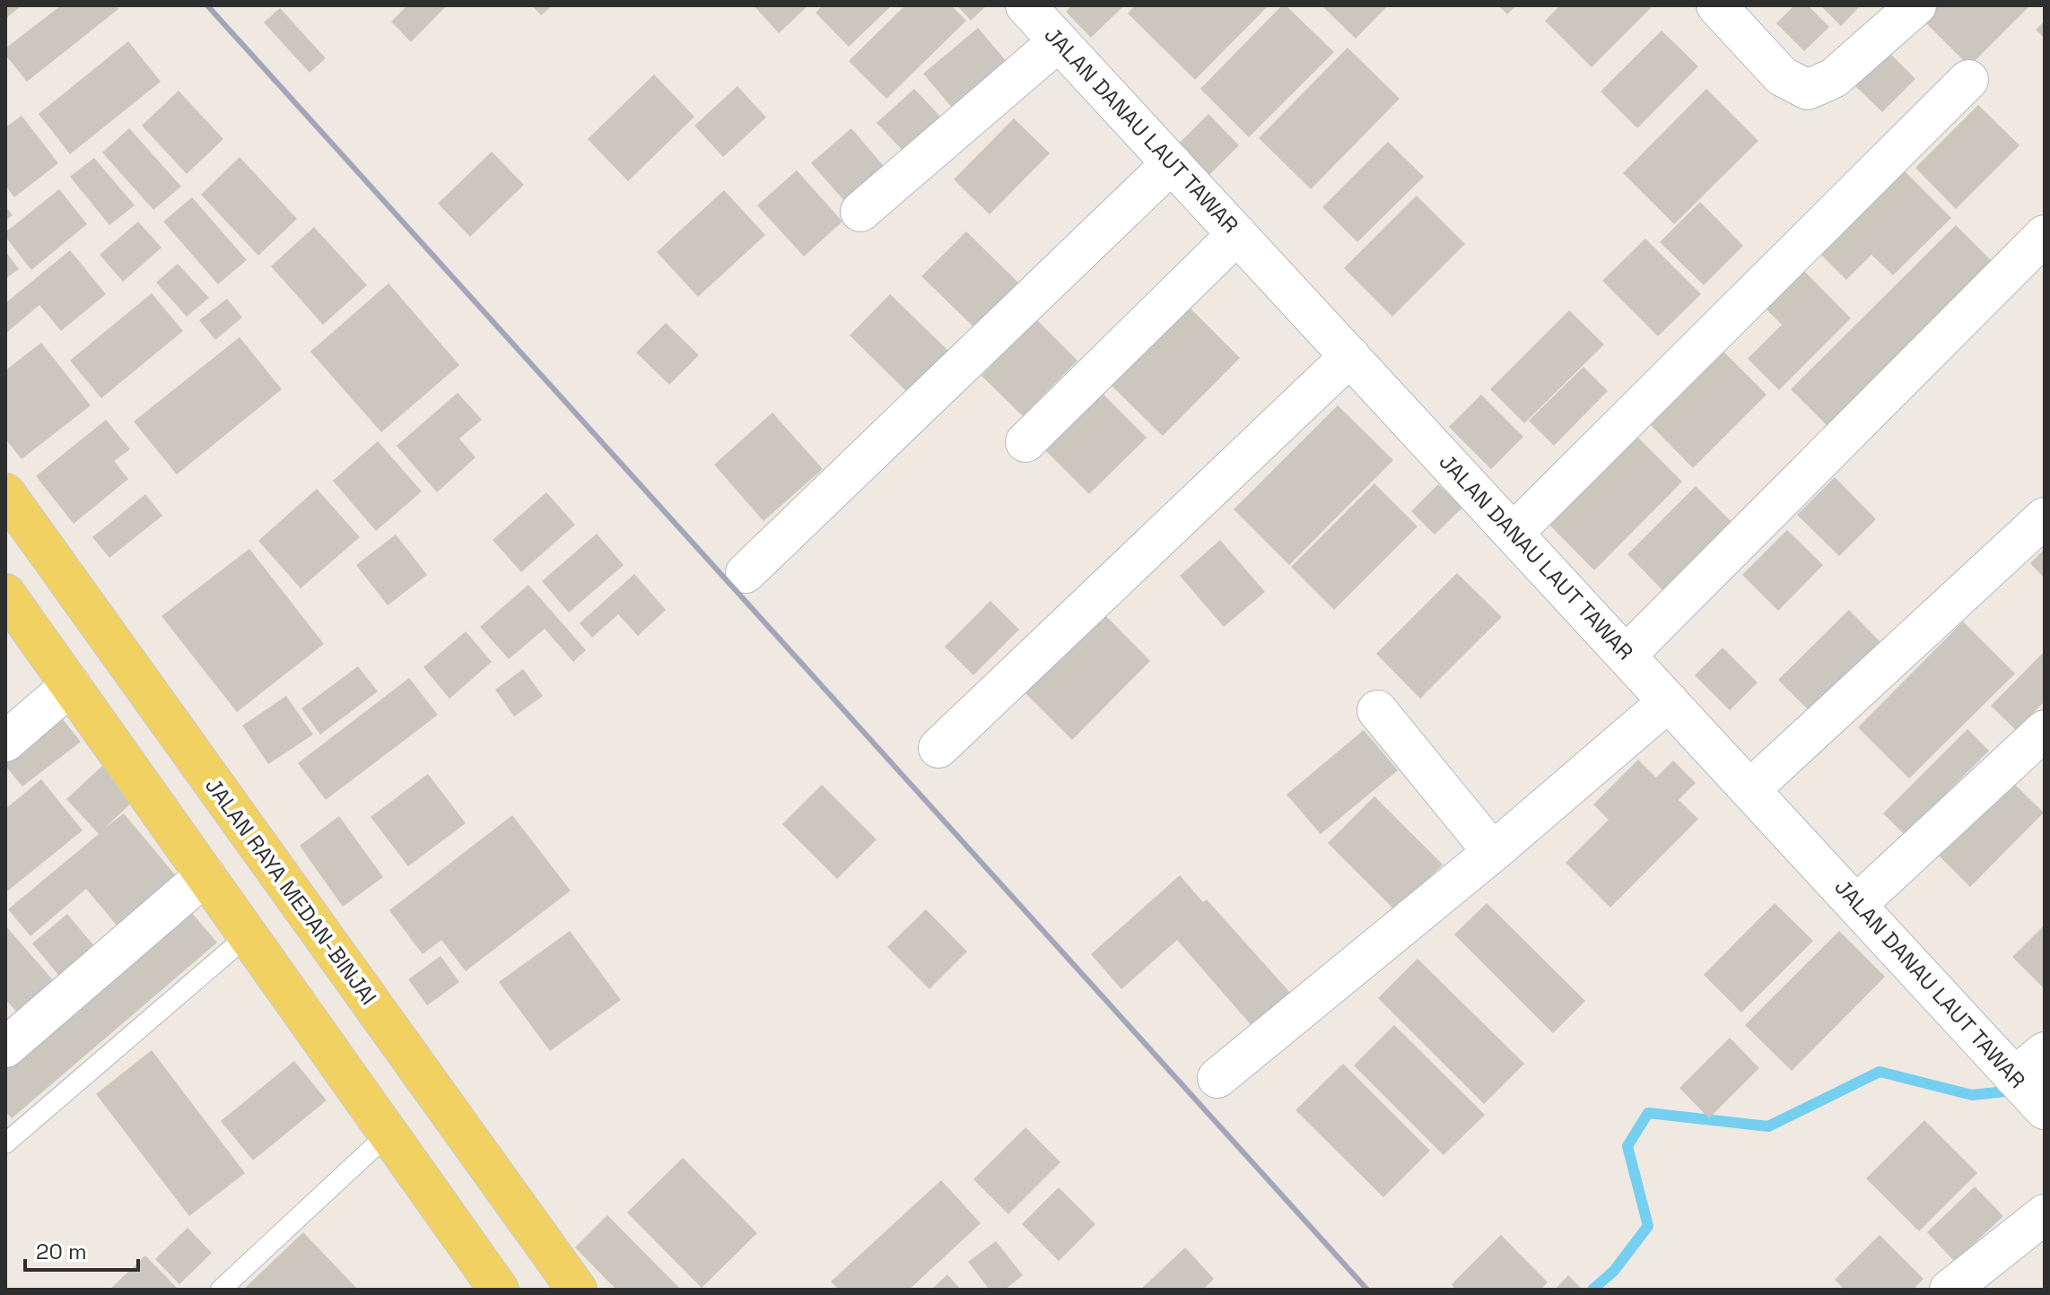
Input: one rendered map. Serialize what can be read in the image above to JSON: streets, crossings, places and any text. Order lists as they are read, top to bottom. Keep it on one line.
{"streets":{"main road":["JALAN RAYA MEDAN-BINJAI"],"street":["JALAN DANAU LAUT TAWAR"]},"scale_bar":"20 m"}
